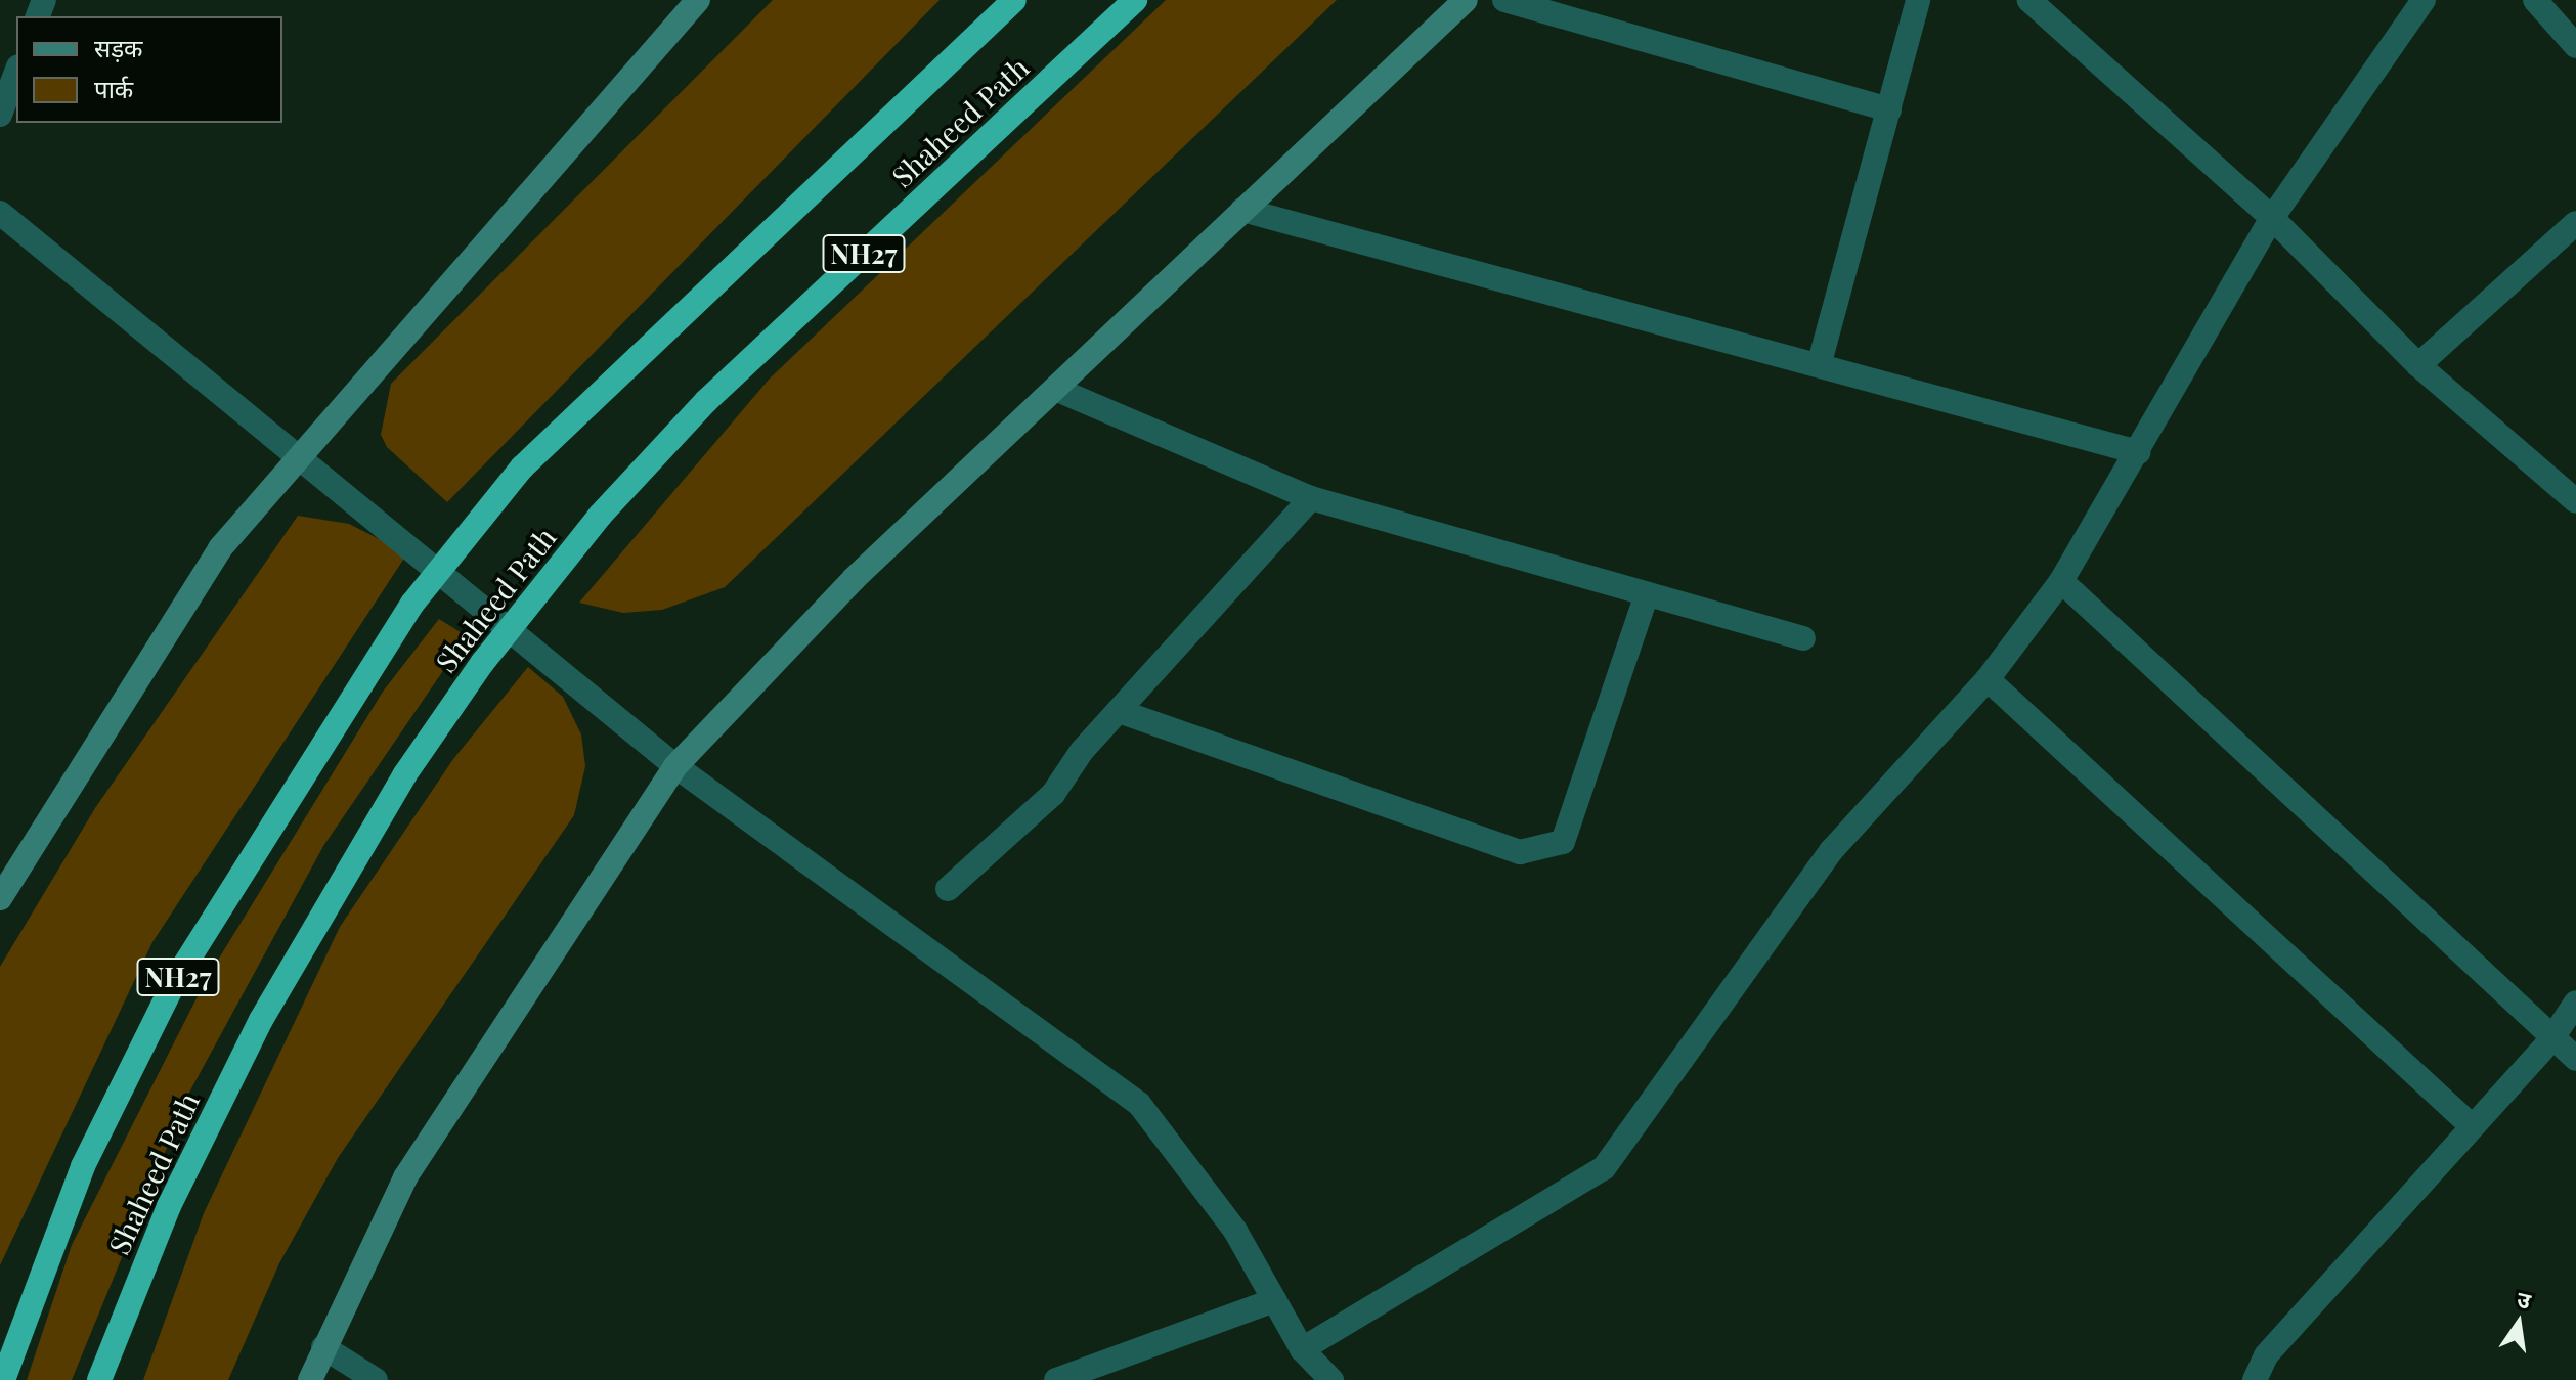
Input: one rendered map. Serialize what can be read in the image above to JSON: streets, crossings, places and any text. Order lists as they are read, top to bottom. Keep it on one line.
{"streets":{"highway":["Shaheed Path","NH27"]},"legend":["सड़क","पार्क"],"north":"top"}
